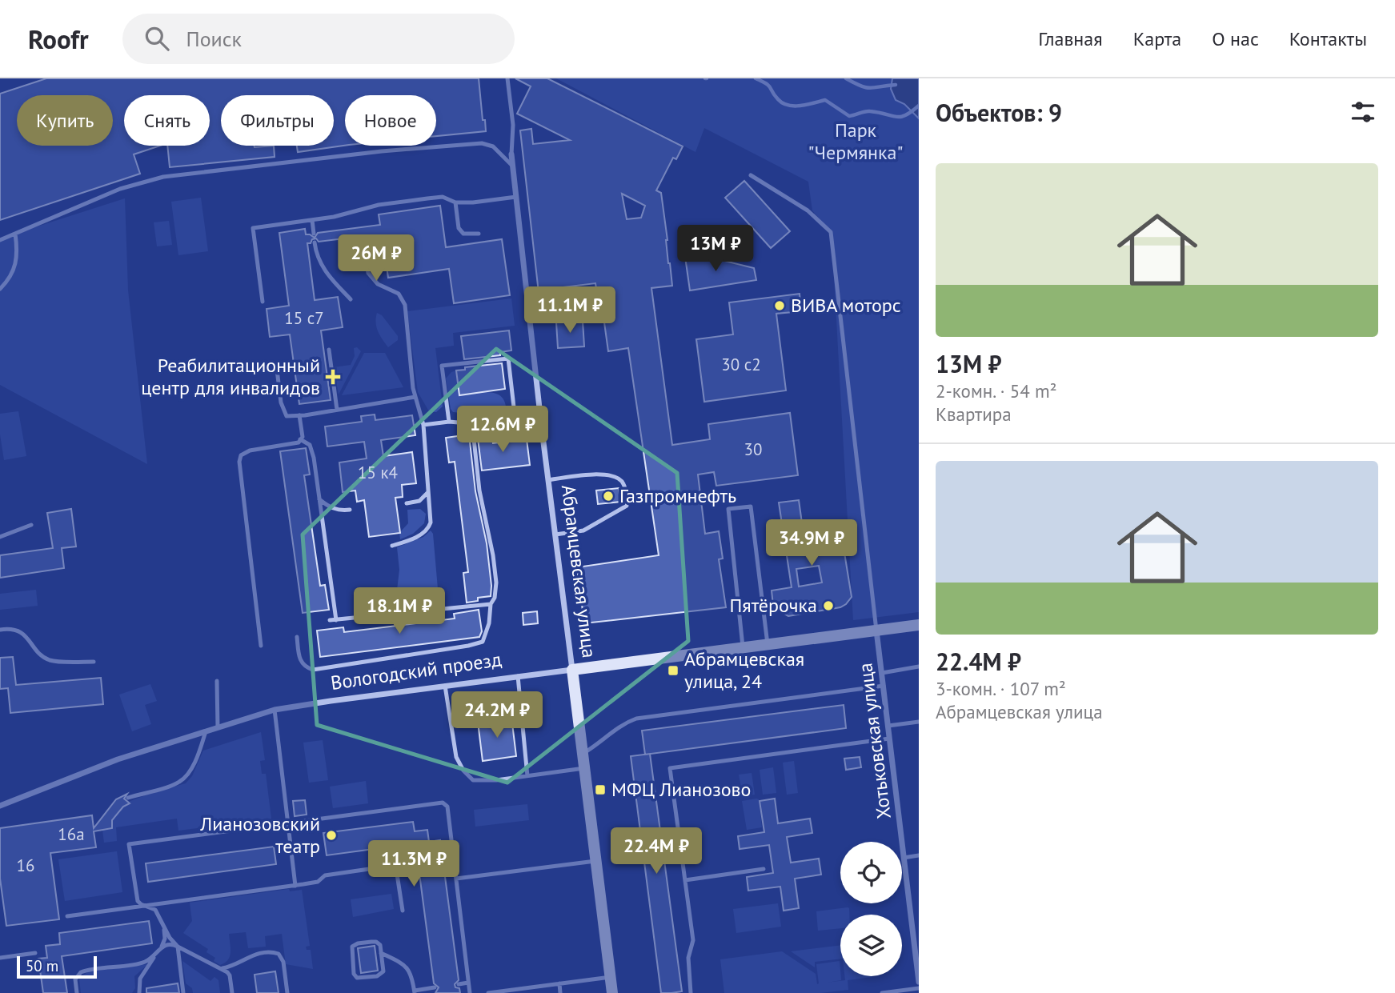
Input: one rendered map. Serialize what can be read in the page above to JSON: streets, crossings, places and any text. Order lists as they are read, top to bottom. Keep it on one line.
{"streets":{"street":["Абрамцевская улица","Вологодский проезд","Хотьковская улица"]},"crossings":[["Абрамцевская улица","Вологодский проезд"],["Вологодский проезд","Хотьковская улица"]],"parks":["Парк \"Чермянка\""],"places":{"other":["ВИВА моторс","Газпромнефть","Пятёрочка","Лианозовский театр"],"health":["Реабилитационный центр для инвалидов"],"transit":["Абрамцевская улица, 24","МФЦ Лианозово"]},"house_numbers":["15 с7","30 с2","30","15 к4","16а","16"],"scale_bar":"50 m","page":{"header":"Roofr","search":"Поиск","nav":["Главная","Карта","О нас","Контакты"],"heading":"Объектов: 9","chip":["Купить","Снять","Фильтры","Новое"],"list":[{"name":"13M ₽","note":"2-комн. · 54 m² · Квартира"},{"name":"22.4M ₽","note":"3-комн. · 107 m² · Абрамцевская улица"}],"price":["13M ₽","26M ₽","11.1M ₽","12.6M ₽","34.9M ₽","18.1M ₽","24.2M ₽","22.4M ₽","11.3M ₽"],"scale":"50 m"}}
